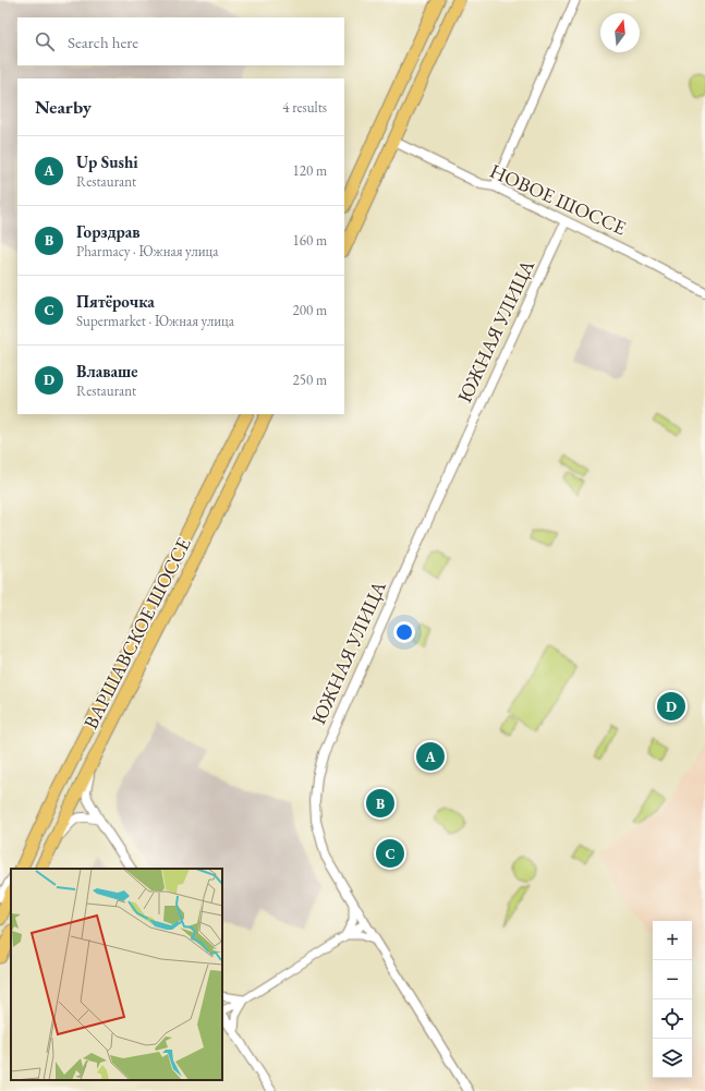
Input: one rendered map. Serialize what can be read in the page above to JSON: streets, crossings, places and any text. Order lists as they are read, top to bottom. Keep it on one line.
{"streets":{"main road":["ВАРШАВСКОЕ ШОССЕ"],"street":["НОВОЕ ШОССЕ","ЮЖНАЯ УЛИЦА"]},"crossings":[["НОВОЕ ШОССЕ","ЮЖНАЯ УЛИЦА"]],"north":"top","page":{"search":"Search here","heading":["Nearby","4 results"],"list":[{"mark":"A","name":"Up Sushi","note":"Restaurant","value":"120 m"},{"mark":"B","name":"Горздрав","note":"Pharmacy · Южная улица","value":"160 m"},{"mark":"C","name":"Пятёрочка","note":"Supermarket · Южная улица","value":"200 m"},{"mark":"D","name":"Влаваше","note":"Restaurant","value":"250 m"}],"pins":["D","A","B","C"],"map_buttons":["+","−"]}}
